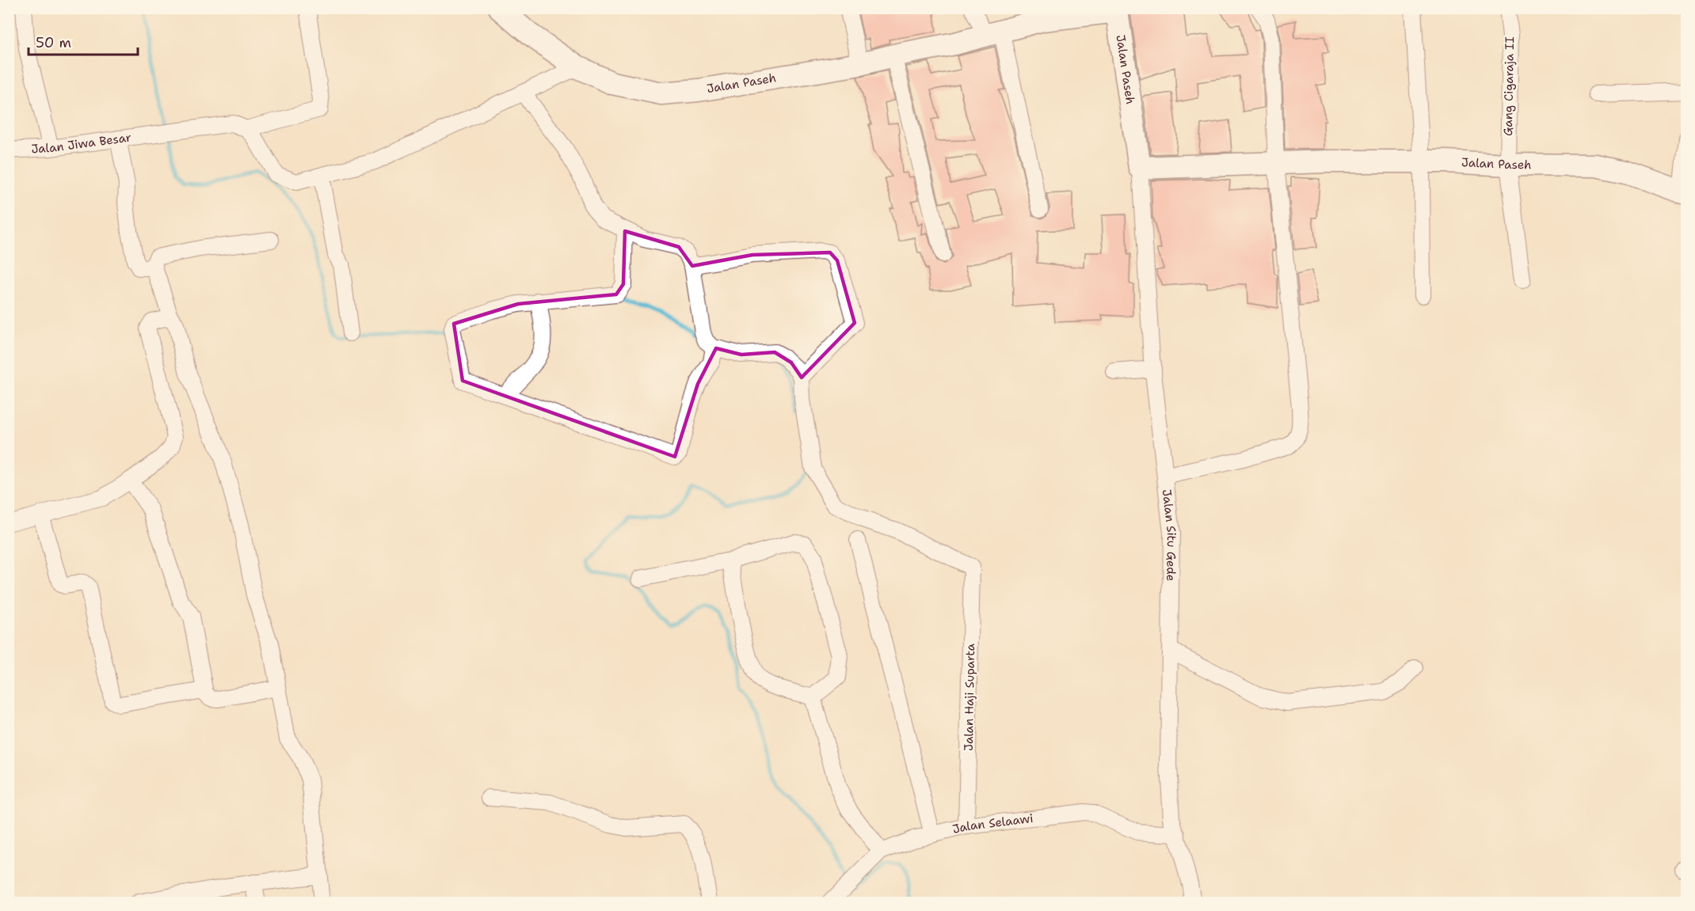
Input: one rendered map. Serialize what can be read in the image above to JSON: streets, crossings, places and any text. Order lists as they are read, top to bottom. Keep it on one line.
{"streets":{"street":["Jalan Paseh","Gang Cigaraja II","Jalan Jiwa Besar","Jalan Situ Gede","Jalan Haji Suparta","Jalan Selaawi"]},"crossings":[["Jalan Paseh","Gang Cigaraja II"],["Jalan Paseh","Jalan Situ Gede"],["Jalan Situ Gede","Jalan Selaawi"],["Jalan Haji Suparta","Jalan Selaawi"]],"scale_bar":"50 m"}
